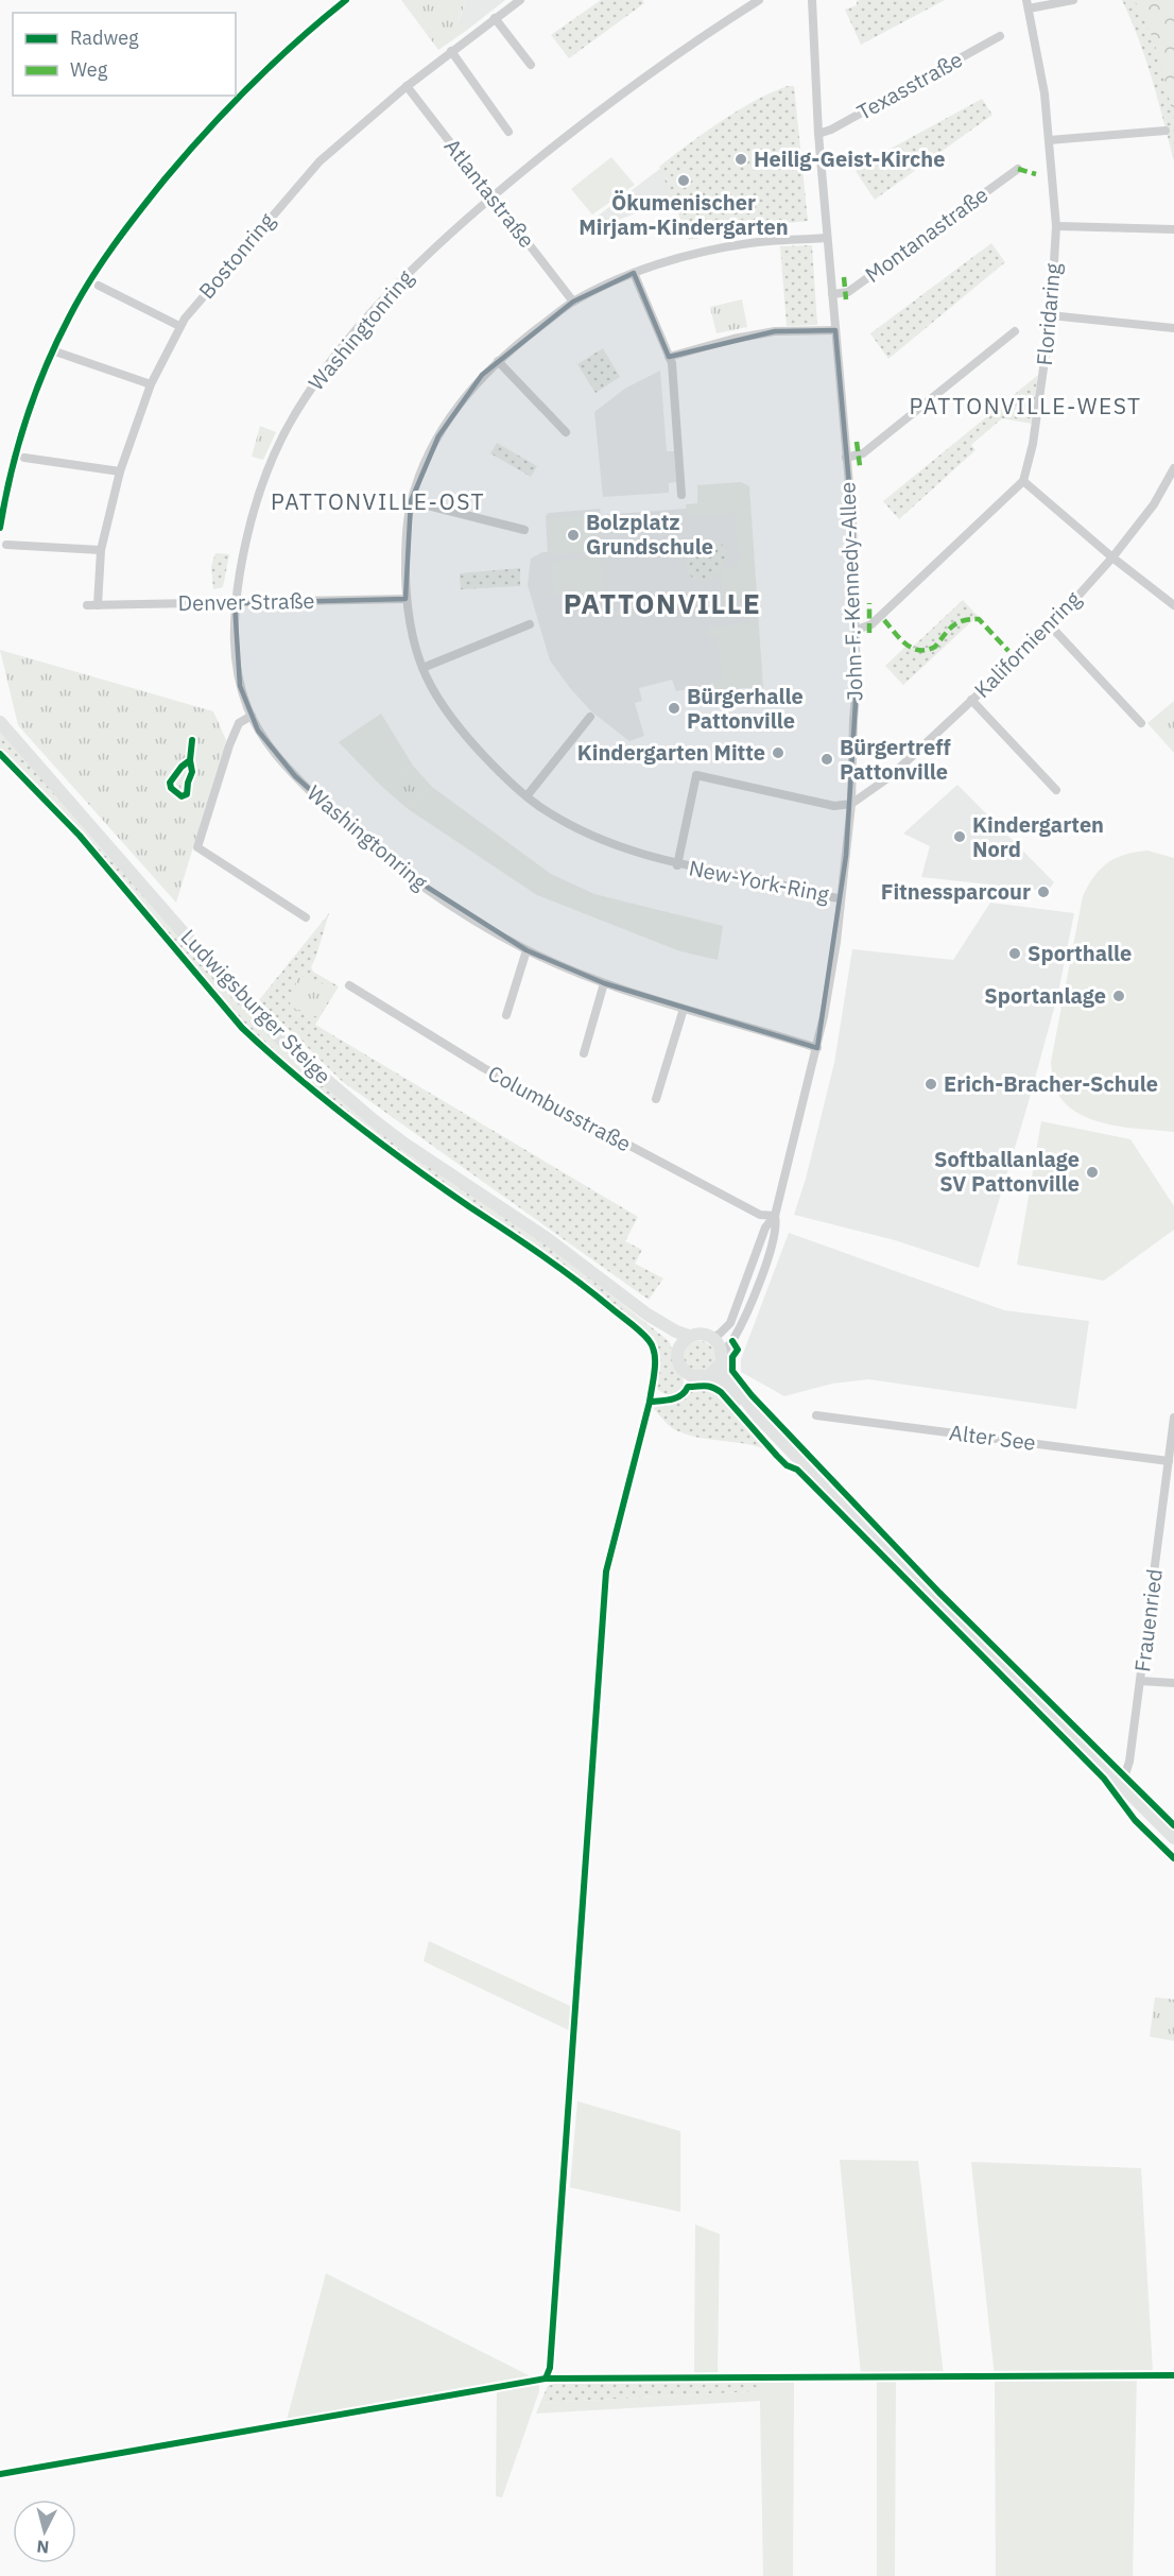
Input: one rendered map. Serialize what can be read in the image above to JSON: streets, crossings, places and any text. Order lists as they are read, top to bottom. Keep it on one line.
{"streets":{"main road":["Ludwigsburger Steige"],"street":["Texasstraße","Atlantastraße","Montanastraße","Bostonring","Floridaring","Washingtonring","John-F.-Kennedy-Allee","Denver Straße","Kalifornienring","New-York-Ring","Columbusstraße","Alter See","Frauenried"]},"crossings":[["Texasstraße","John-F.-Kennedy-Allee"],["Atlantastraße","Bostonring"],["Atlantastraße","Washingtonring"],["Atlantastraße","New-York-Ring"],["Montanastraße","John-F.-Kennedy-Allee"],["Bostonring","Denver Straße"],["Washingtonring","John-F.-Kennedy-Allee"],["Washingtonring","Denver Straße"],["John-F.-Kennedy-Allee","Kalifornienring"],["John-F.-Kennedy-Allee","New-York-Ring"],["John-F.-Kennedy-Allee","Columbusstraße"],["Denver Straße","New-York-Ring"],["Kalifornienring","New-York-Ring"],["Alter See","Frauenried"]],"districts":["PATTONVILLE-WEST","PATTONVILLE-OST","PATTONVILLE"],"places":["Heilig-Geist-Kirche","Ökumenischer Mirjam-Kindergarten","Bolzplatz Grundschule","Bürgerhalle Pattonville","Kindergarten Mitte","Bürgertreff Pattonville","Kindergarten Nord","Fitnessparcour","Sporthalle","Sportanlage","Erich-Bracher-Schule","Softballanlage SV Pattonville"],"legend":["Radweg","Weg"],"north":"bottom"}
